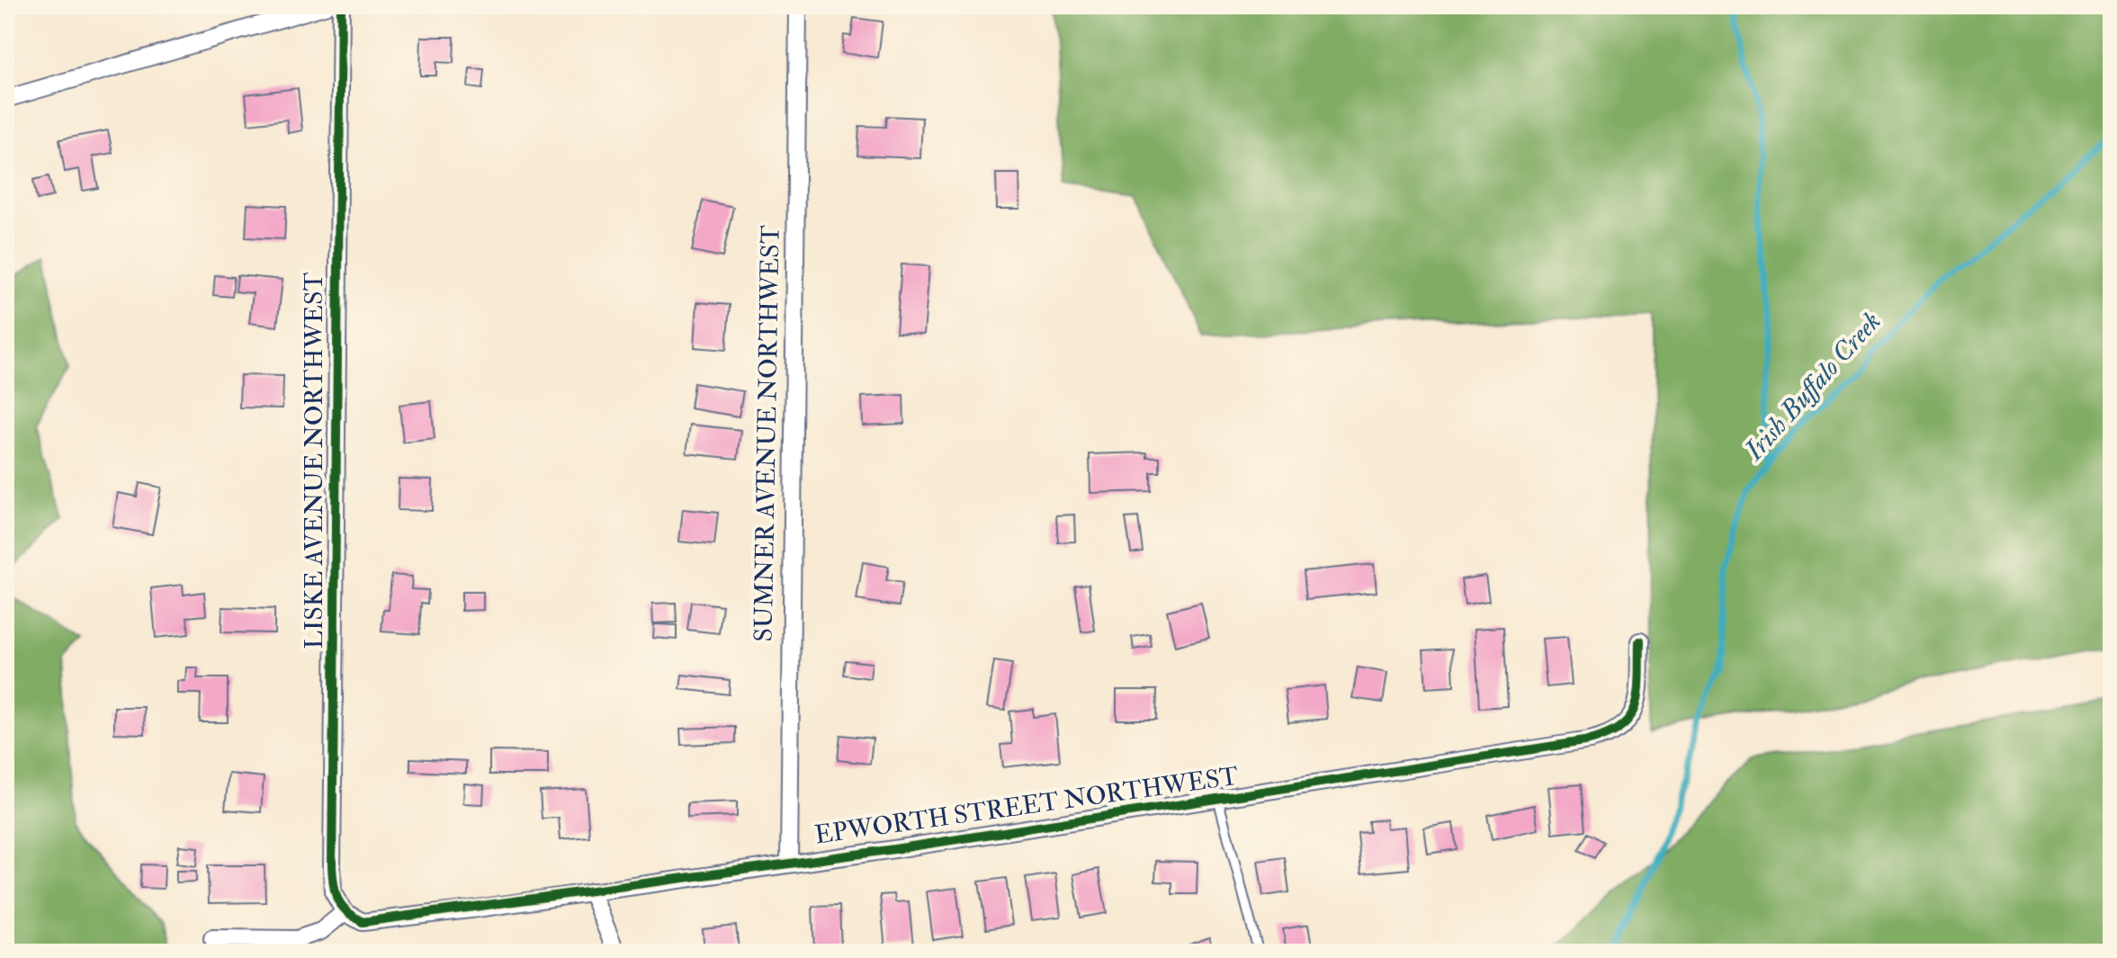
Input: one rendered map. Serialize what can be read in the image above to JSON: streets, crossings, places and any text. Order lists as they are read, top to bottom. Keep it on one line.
{"streets":{"street":["SUMNER AVENUE NORTHWEST","LISKE AVENUE NORTHWEST","EPWORTH STREET NORTHWEST"]},"crossings":[["SUMNER AVENUE NORTHWEST","EPWORTH STREET NORTHWEST"],["LISKE AVENUE NORTHWEST","EPWORTH STREET NORTHWEST"]],"water":["Irish Buffalo Creek"]}
